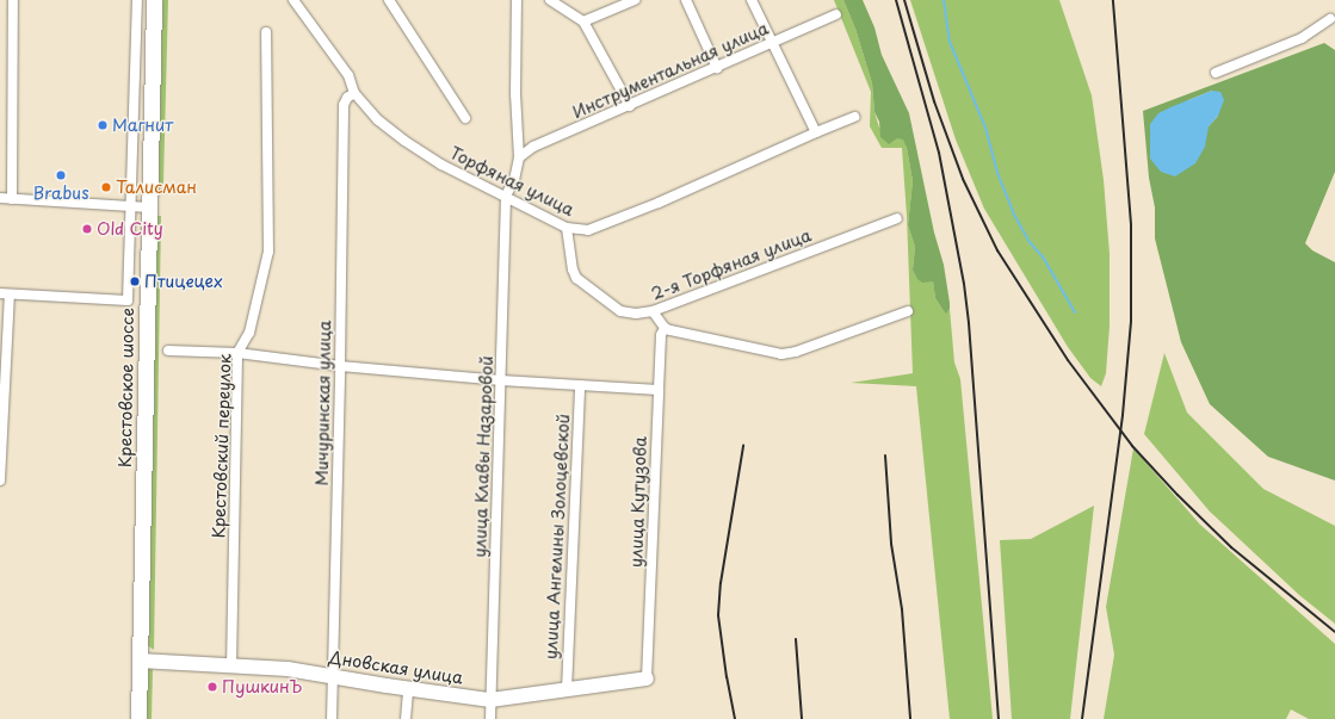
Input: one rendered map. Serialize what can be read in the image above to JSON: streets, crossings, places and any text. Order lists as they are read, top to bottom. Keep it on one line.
{"streets":{"main road":["Крестовское шоссе"],"street":["Инструментальная улица","Торфяная улица","2-я Торфяная улица","Мичуринская улица","Крестовский переулок","улица Клавы Назаровой","улица Кутузова","улица Ангелины Золоцевской","Дновская улица"]},"crossings":[["Торфяная улица","2-я Торфяная улица"],["Торфяная улица","Мичуринская улица"],["Торфяная улица","улица Клавы Назаровой"],["Крестовское шоссе","Дновская улица"],["Мичуринская улица","Дновская улица"],["Крестовский переулок","Дновская улица"],["улица Клавы Назаровой","Дновская улица"],["улица Кутузова","Дновская улица"],["улица Ангелины Золоцевской","Дновская улица"]],"places":["Магнит","Brabus","Талисман","Old City","Птицецех","ПушкинЪ"]}
